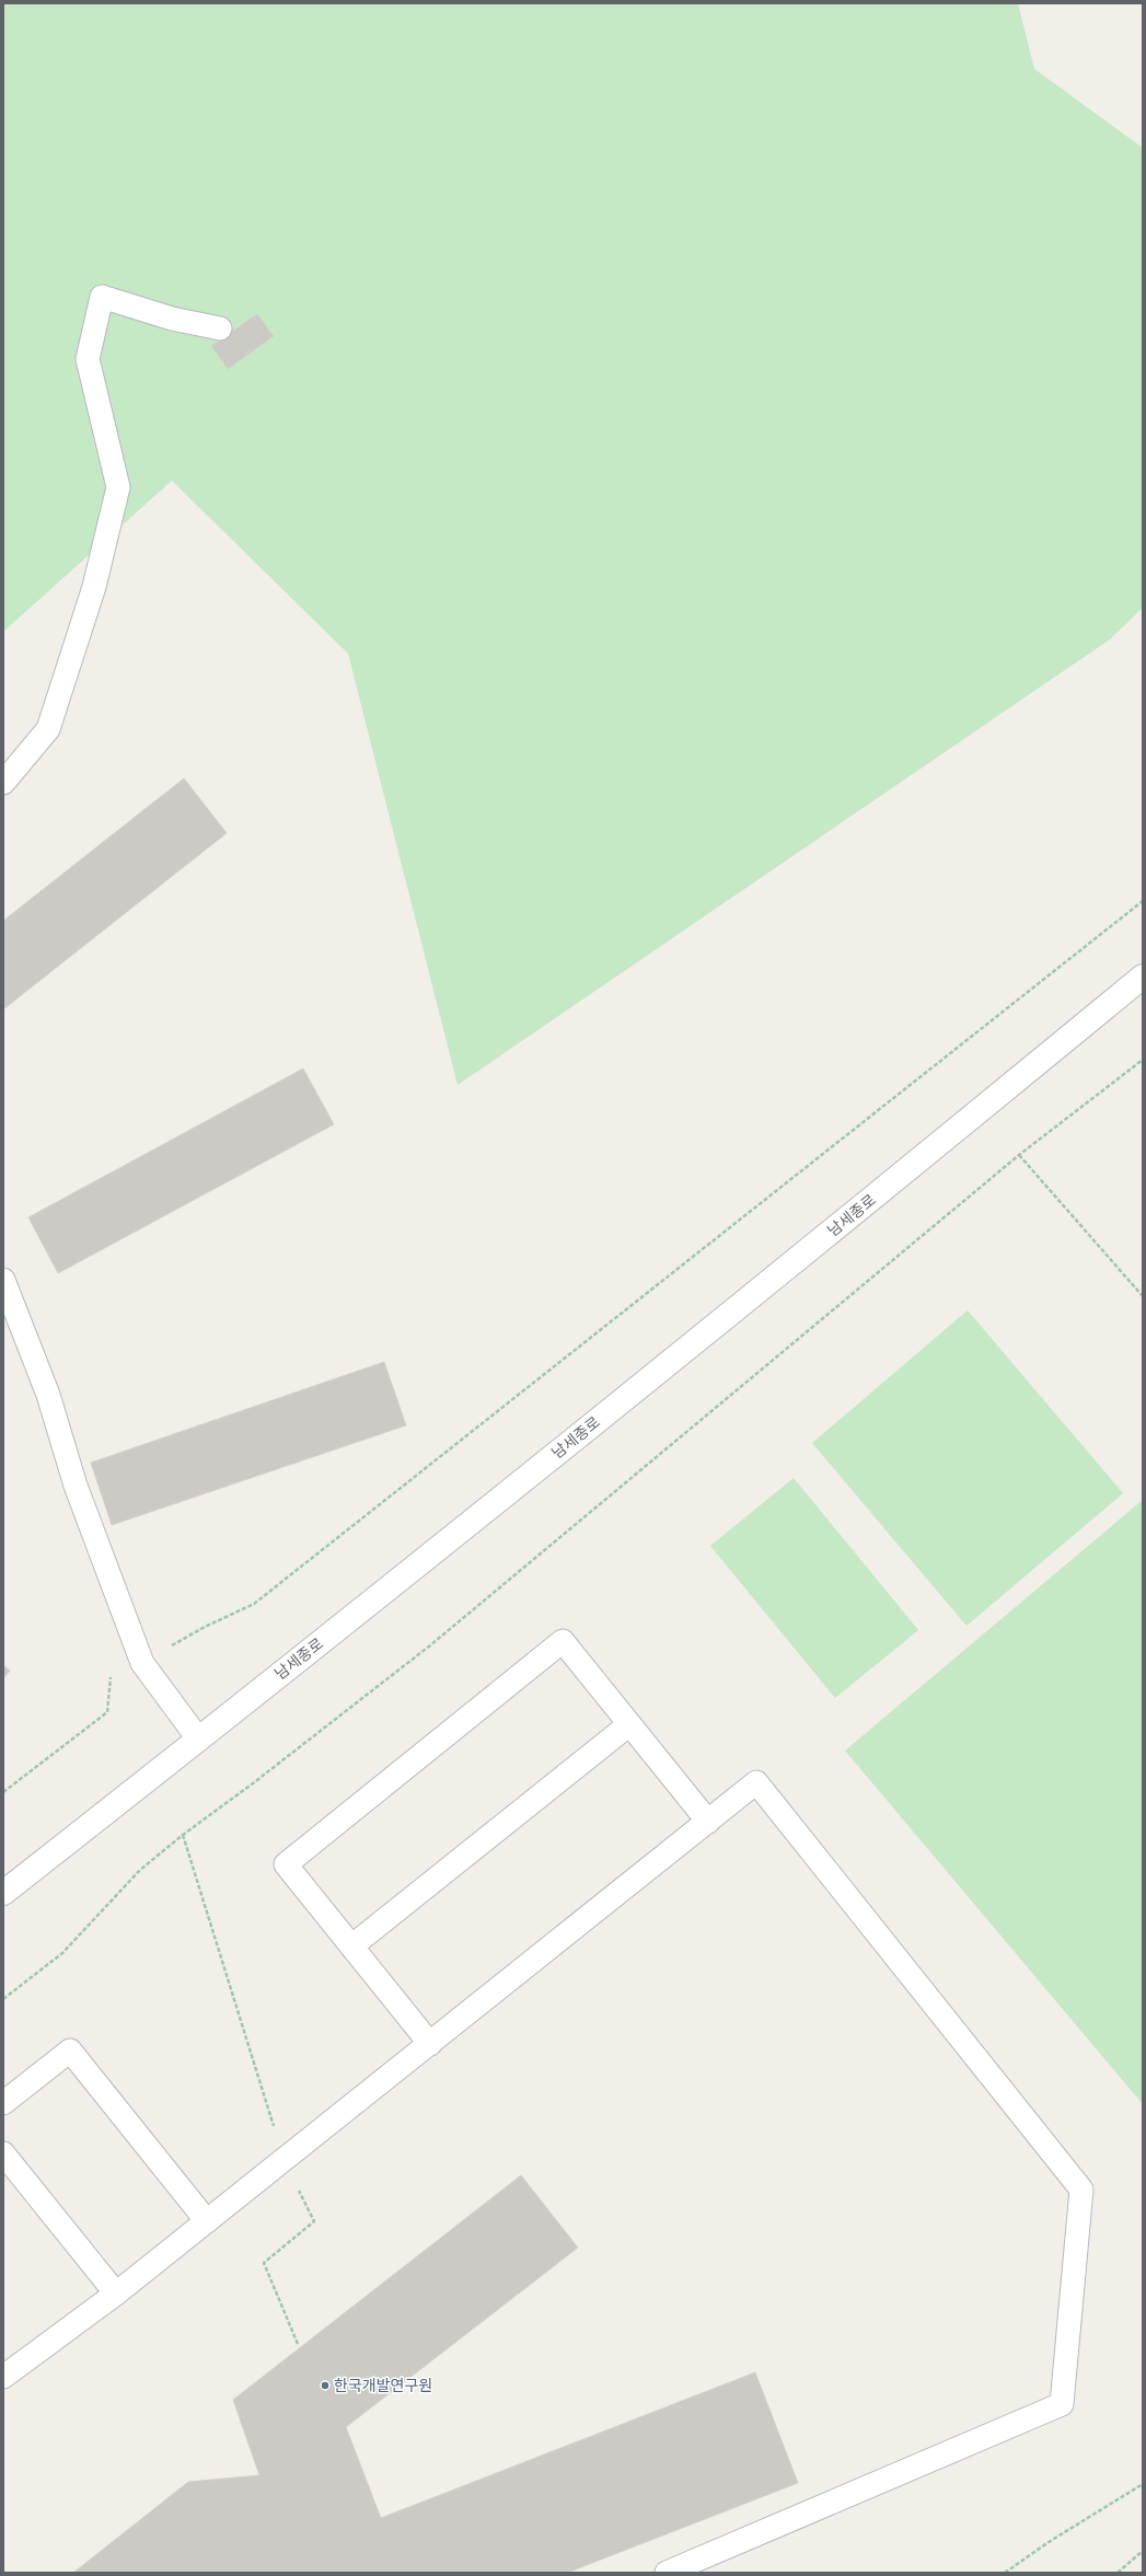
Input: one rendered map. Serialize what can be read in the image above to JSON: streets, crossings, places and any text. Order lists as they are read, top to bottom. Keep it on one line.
{"streets":{"street":["남세종로"]},"places":["한국개발연구원"]}
